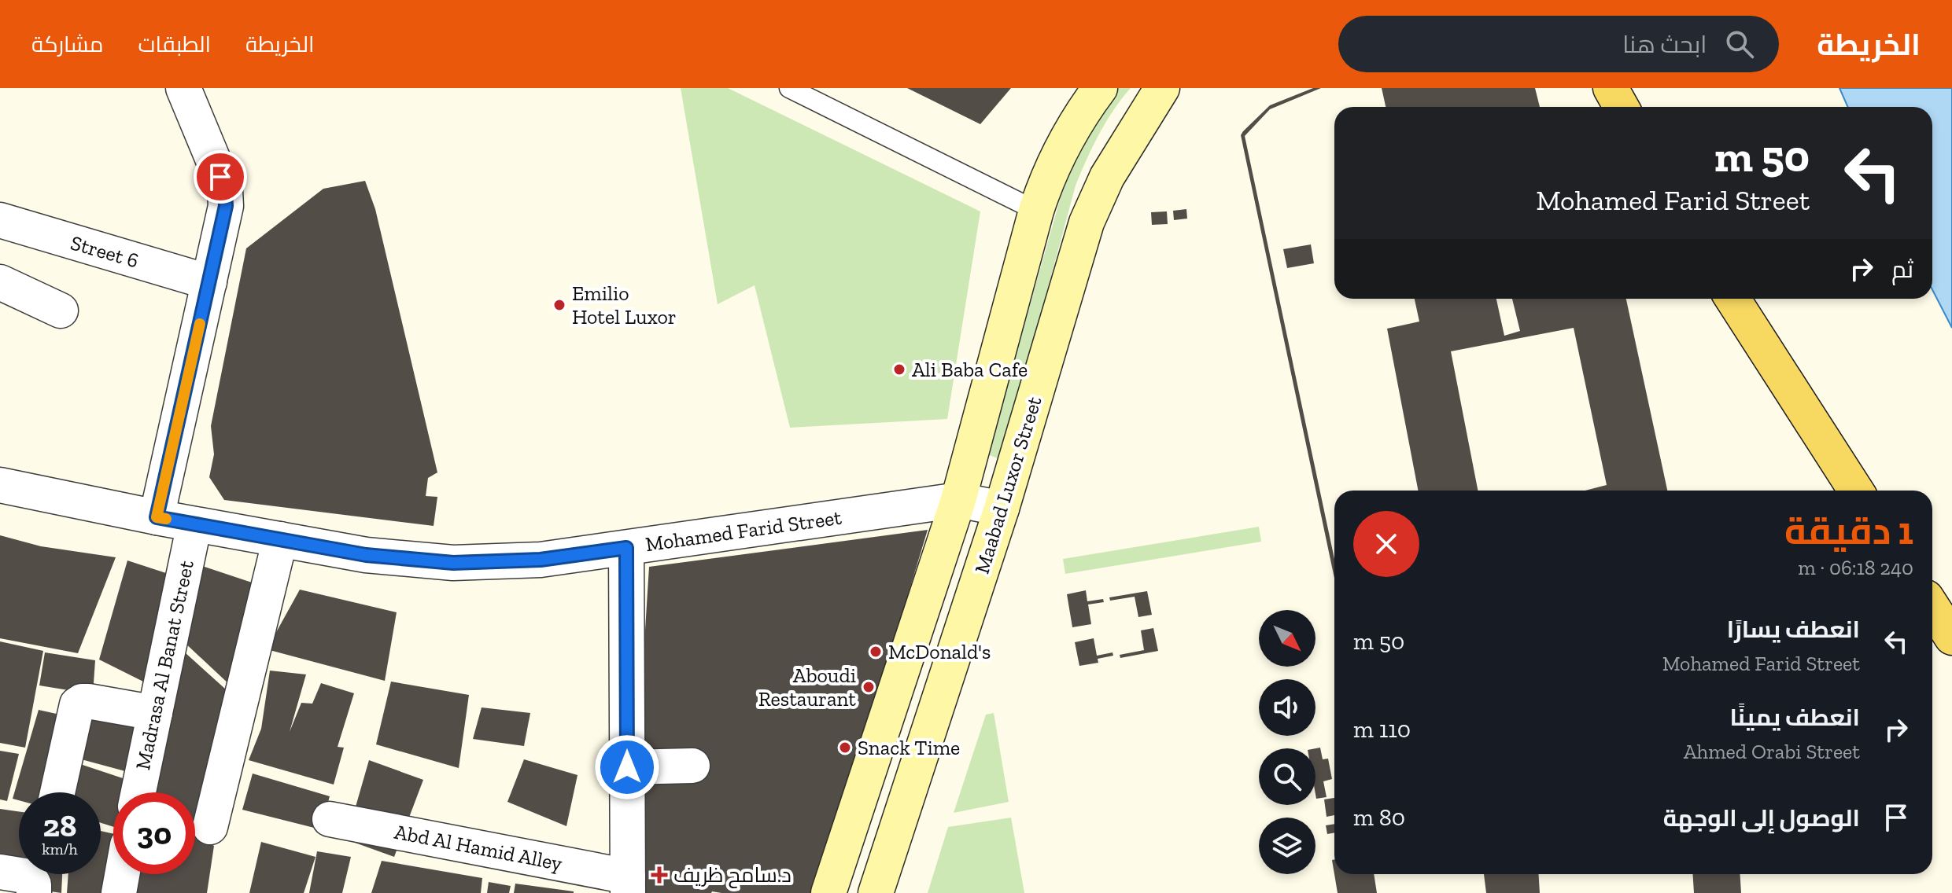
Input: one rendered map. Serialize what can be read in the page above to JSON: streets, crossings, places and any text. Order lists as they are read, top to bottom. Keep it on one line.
{"streets":{"main road":["Maabad Luxor Street"],"street":["Street 6","Mohamed Farid Street","Madrasa Al Banat Street","Abd Al Hamid Alley"]},"crossings":[["Maabad Luxor Street","Mohamed Farid Street"],["Mohamed Farid Street","Madrasa Al Banat Street"]],"places":{"other":["Emilio Hotel Luxor","Ali Baba Cafe","McDonald's","Aboudi Restaurant","Snack Time"],"health":["د.سامح ظريف"]},"north":"bottom right","page":{"header":"الخريطة","search":"ابحث هنا","nav":["الخريطة","الطبقات","مشاركة"],"turn":["50 m","Mohamed Farid Street"],"then":"ثم","heading":["1 دقيقة","240 m · 06:18"],"list":[{"name":"انعطف يسارًا","note":"Mohamed Farid Street","value":"50 m"},{"name":"انعطف يمينًا","note":"Ahmed Orabi Street","value":"110 m"},{"name":"الوصول إلى الوجهة","value":"80 m"}],"speed":"28 km/h","limit":"30"}}
